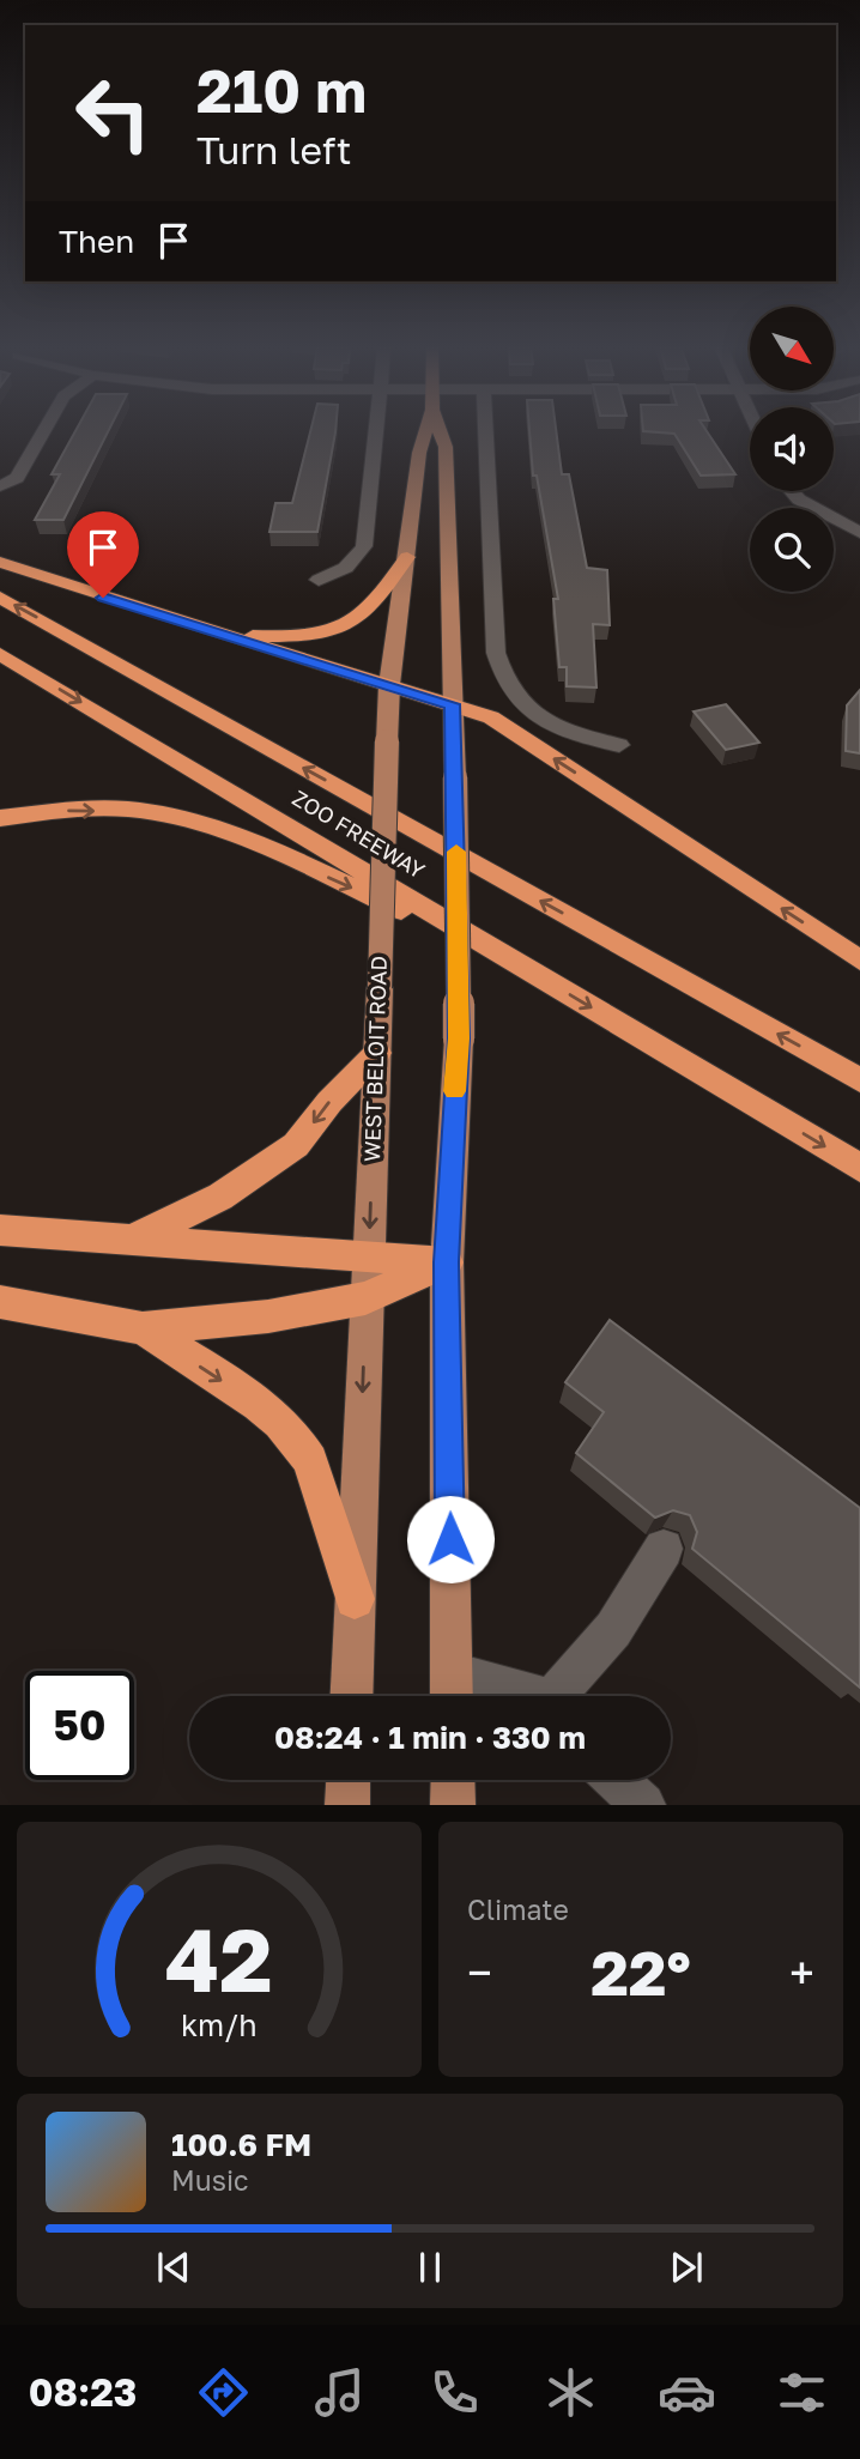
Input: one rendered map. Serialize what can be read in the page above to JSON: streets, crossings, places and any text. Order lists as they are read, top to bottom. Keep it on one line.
{"streets":{"highway":["ZOO FREEWAY"],"main road":["WEST BELOIT ROAD"]},"north":"bottom right","page":{"turn":["210 m","Turn left"],"then":"Then","limit":"50","trip":"08:24 · 1 min · 330 m","tile":"Climate","heat":["−","22°","+"],"song":["100.6 FM","Music"],"tabs":"08:23","gauge":["42","km/h"]}}
